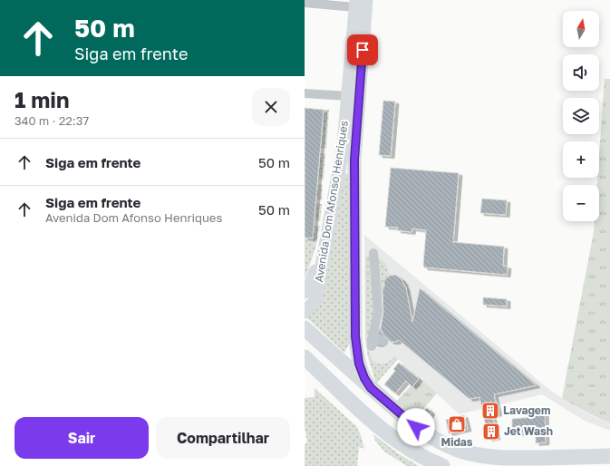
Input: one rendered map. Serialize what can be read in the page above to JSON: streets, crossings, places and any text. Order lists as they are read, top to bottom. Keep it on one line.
{"streets":{"main road":["Avenida Dom Afonso Henriques"]},"places":{"building":["Lavagem","Jet Wash"],"shop":["Midas"]},"north":"top","page":{"turn":["50 m","Siga em frente"],"map_buttons":["+","−"],"heading":["1 min","340 m · 22:37"],"list":[{"name":"Siga em frente","value":"50 m"},{"name":"Siga em frente","note":"Avenida Dom Afonso Henriques","value":"50 m"}],"buttons":["Sair","Compartilhar"]}}
